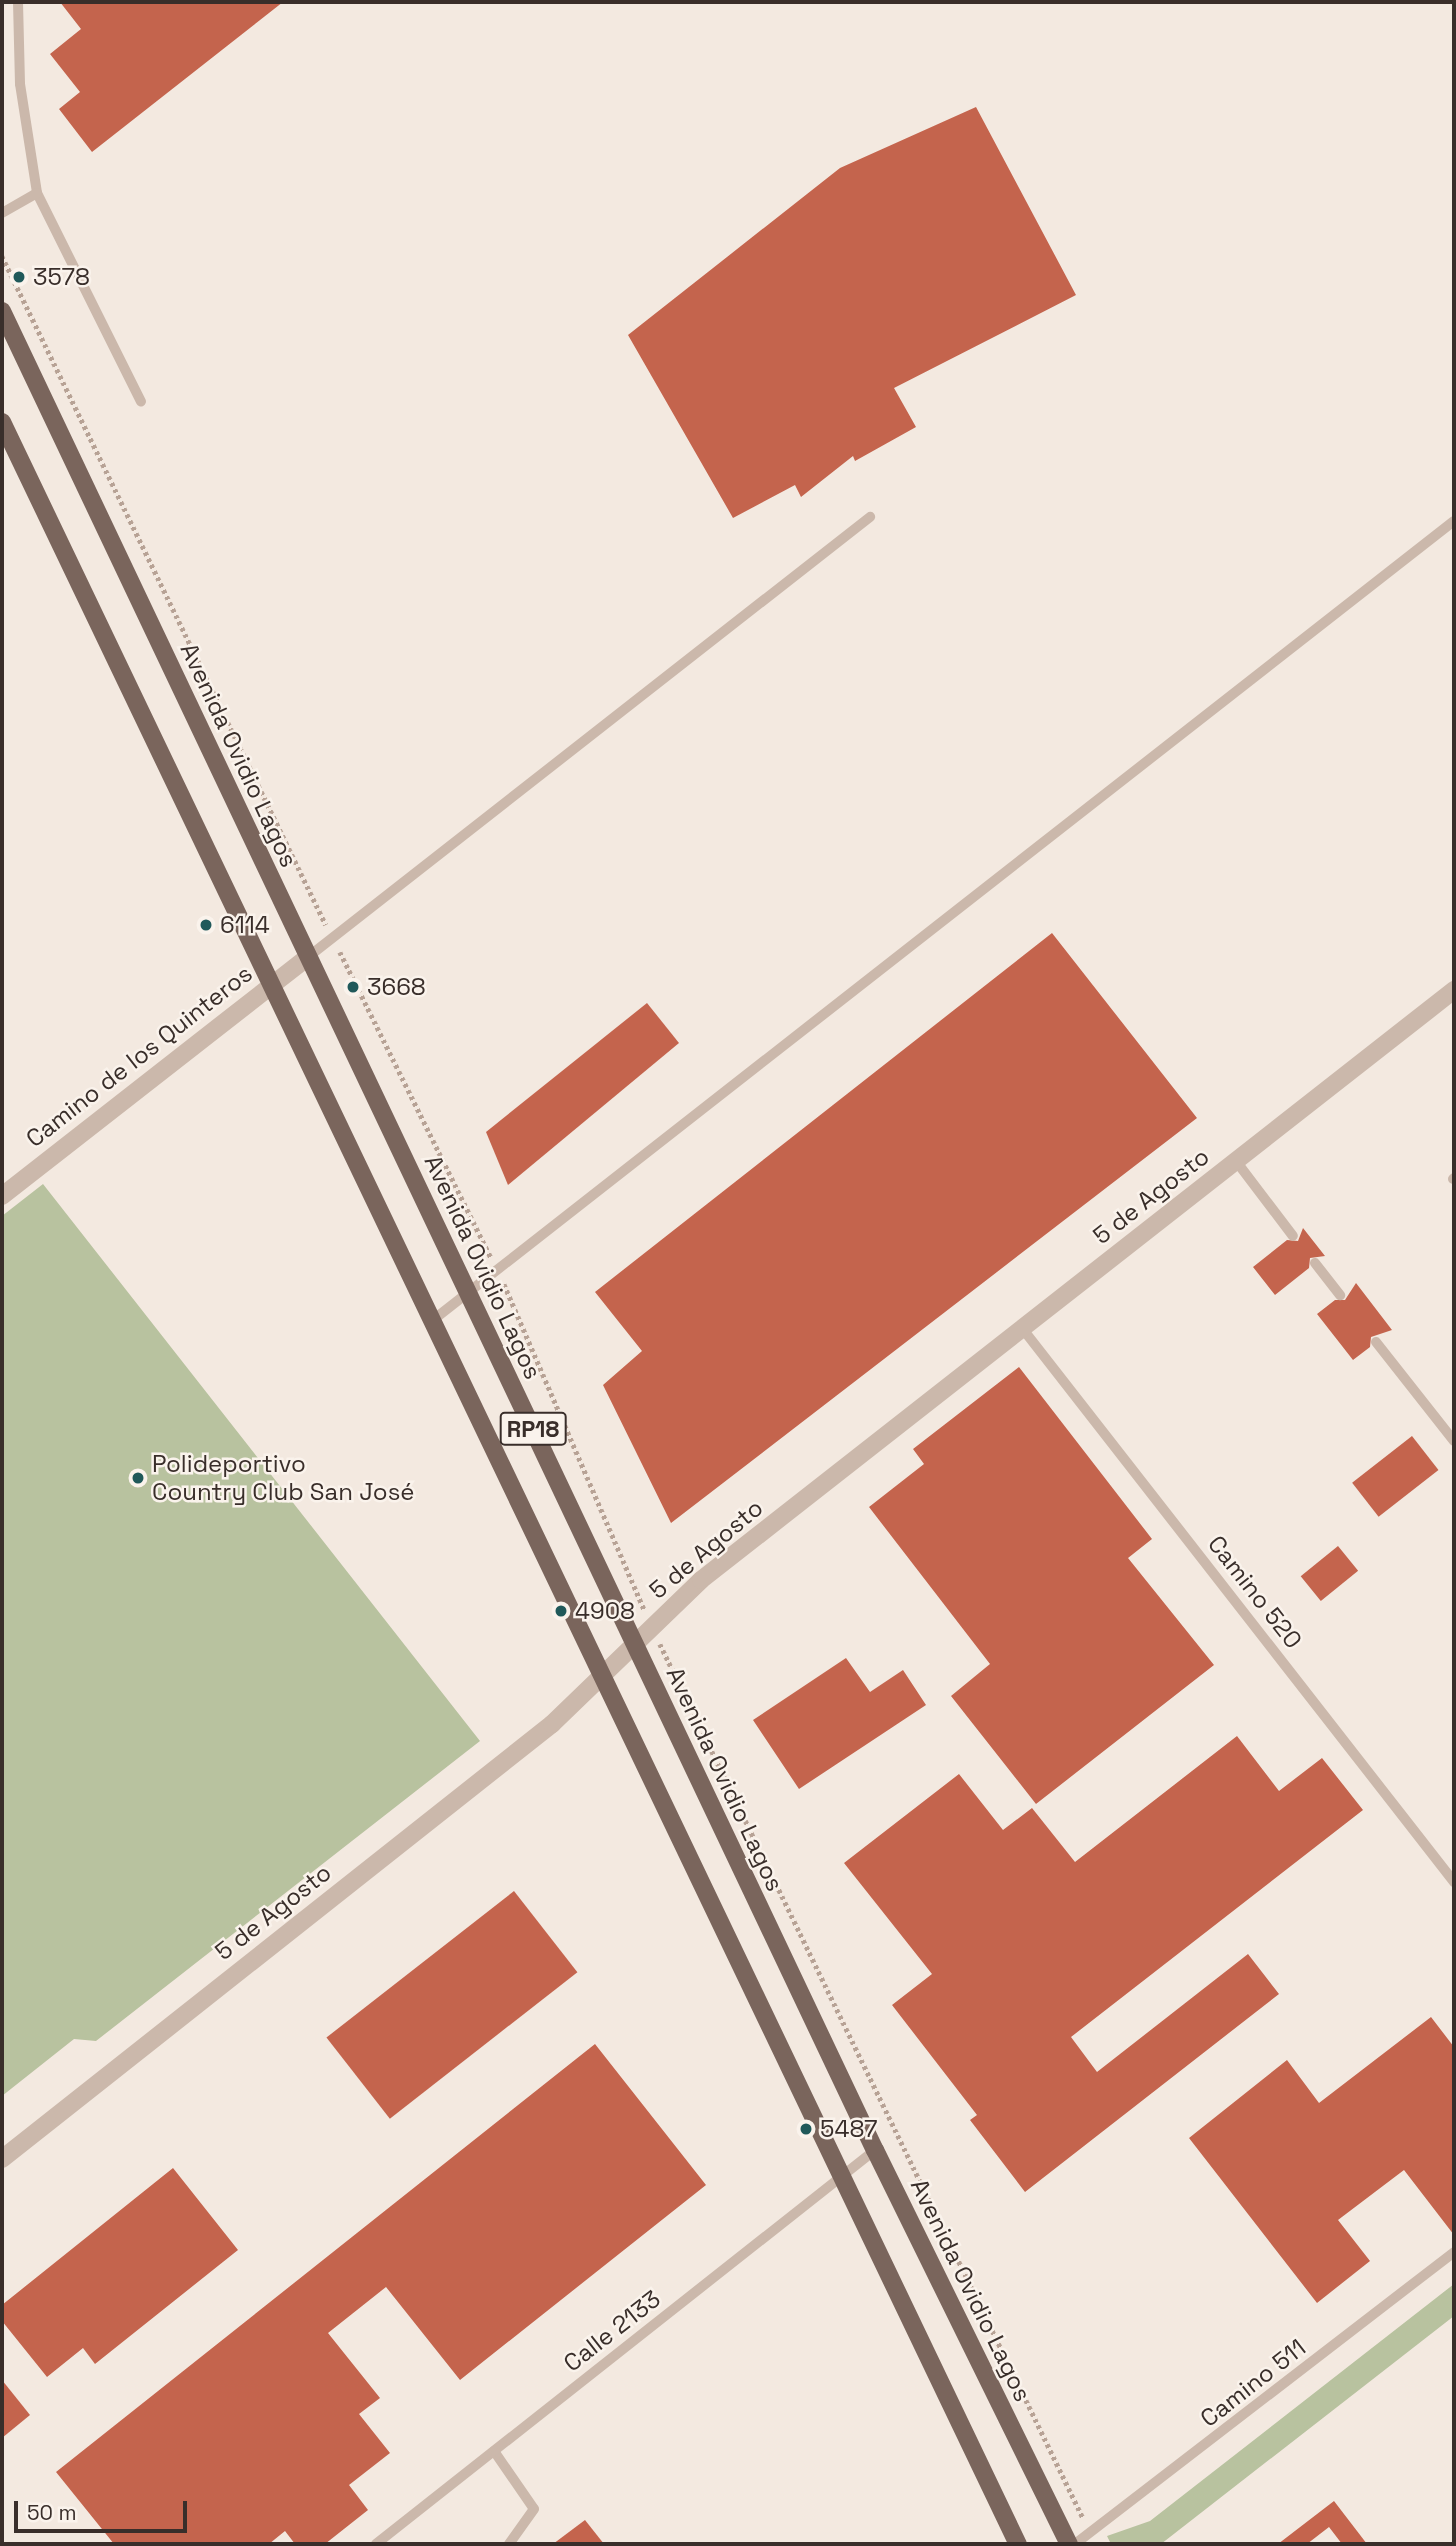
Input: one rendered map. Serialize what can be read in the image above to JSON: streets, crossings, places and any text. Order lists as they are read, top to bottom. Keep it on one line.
{"streets":{"main road":["Avenida Ovidio Lagos","RP18"],"street":["Camino de los Quinteros","5 de Agosto"],"lane":["Camino 520","Calle 2133","Camino 511"]},"crossings":[["Avenida Ovidio Lagos","Camino de los Quinteros"],["Avenida Ovidio Lagos","5 de Agosto"],["Avenida Ovidio Lagos","Calle 2133"],["Camino de los Quinteros","RP18"],["5 de Agosto","RP18"],["5 de Agosto","Camino 520"],["RP18","Calle 2133"]],"places":["3578","6114","3668","Polideportivo Country Club San José","4908","5487"],"scale_bar":"50 m"}
